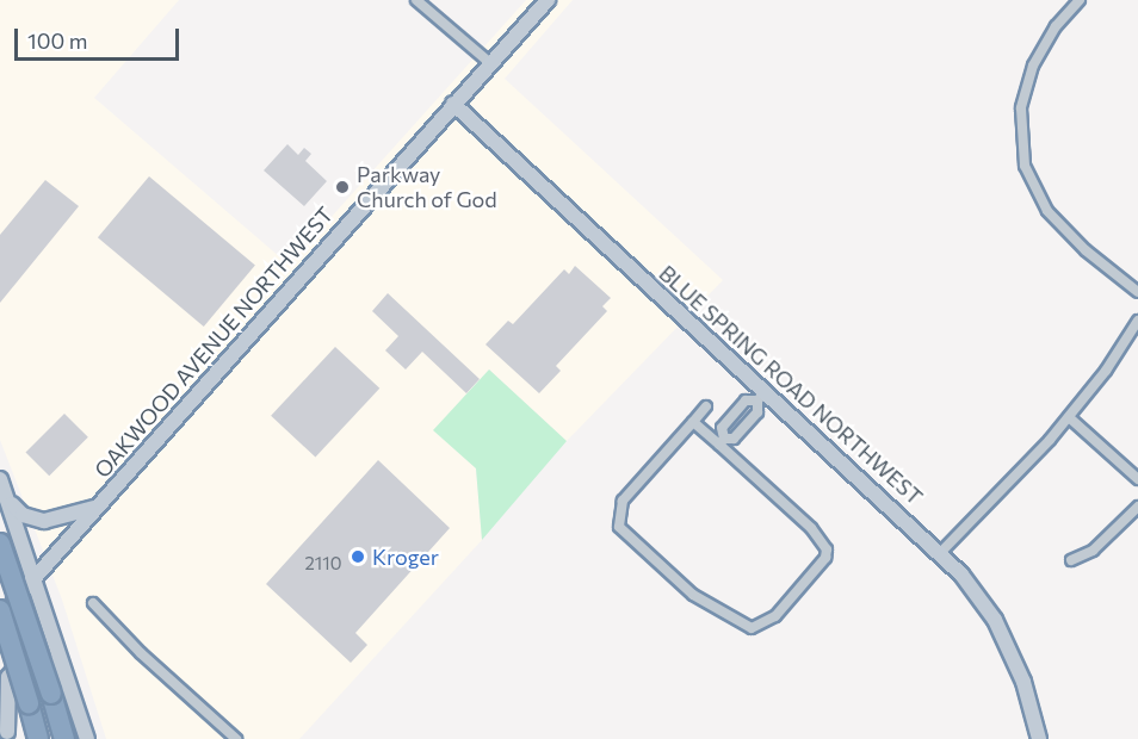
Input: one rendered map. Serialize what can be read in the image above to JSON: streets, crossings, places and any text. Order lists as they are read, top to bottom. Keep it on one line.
{"streets":{"street":["OAKWOOD AVENUE NORTHWEST","BLUE SPRING ROAD NORTHWEST"]},"crossings":[["OAKWOOD AVENUE NORTHWEST","BLUE SPRING ROAD NORTHWEST"]],"places":["Parkway Church of God","Kroger"],"house_numbers":["2110"],"scale_bar":"100 m"}
